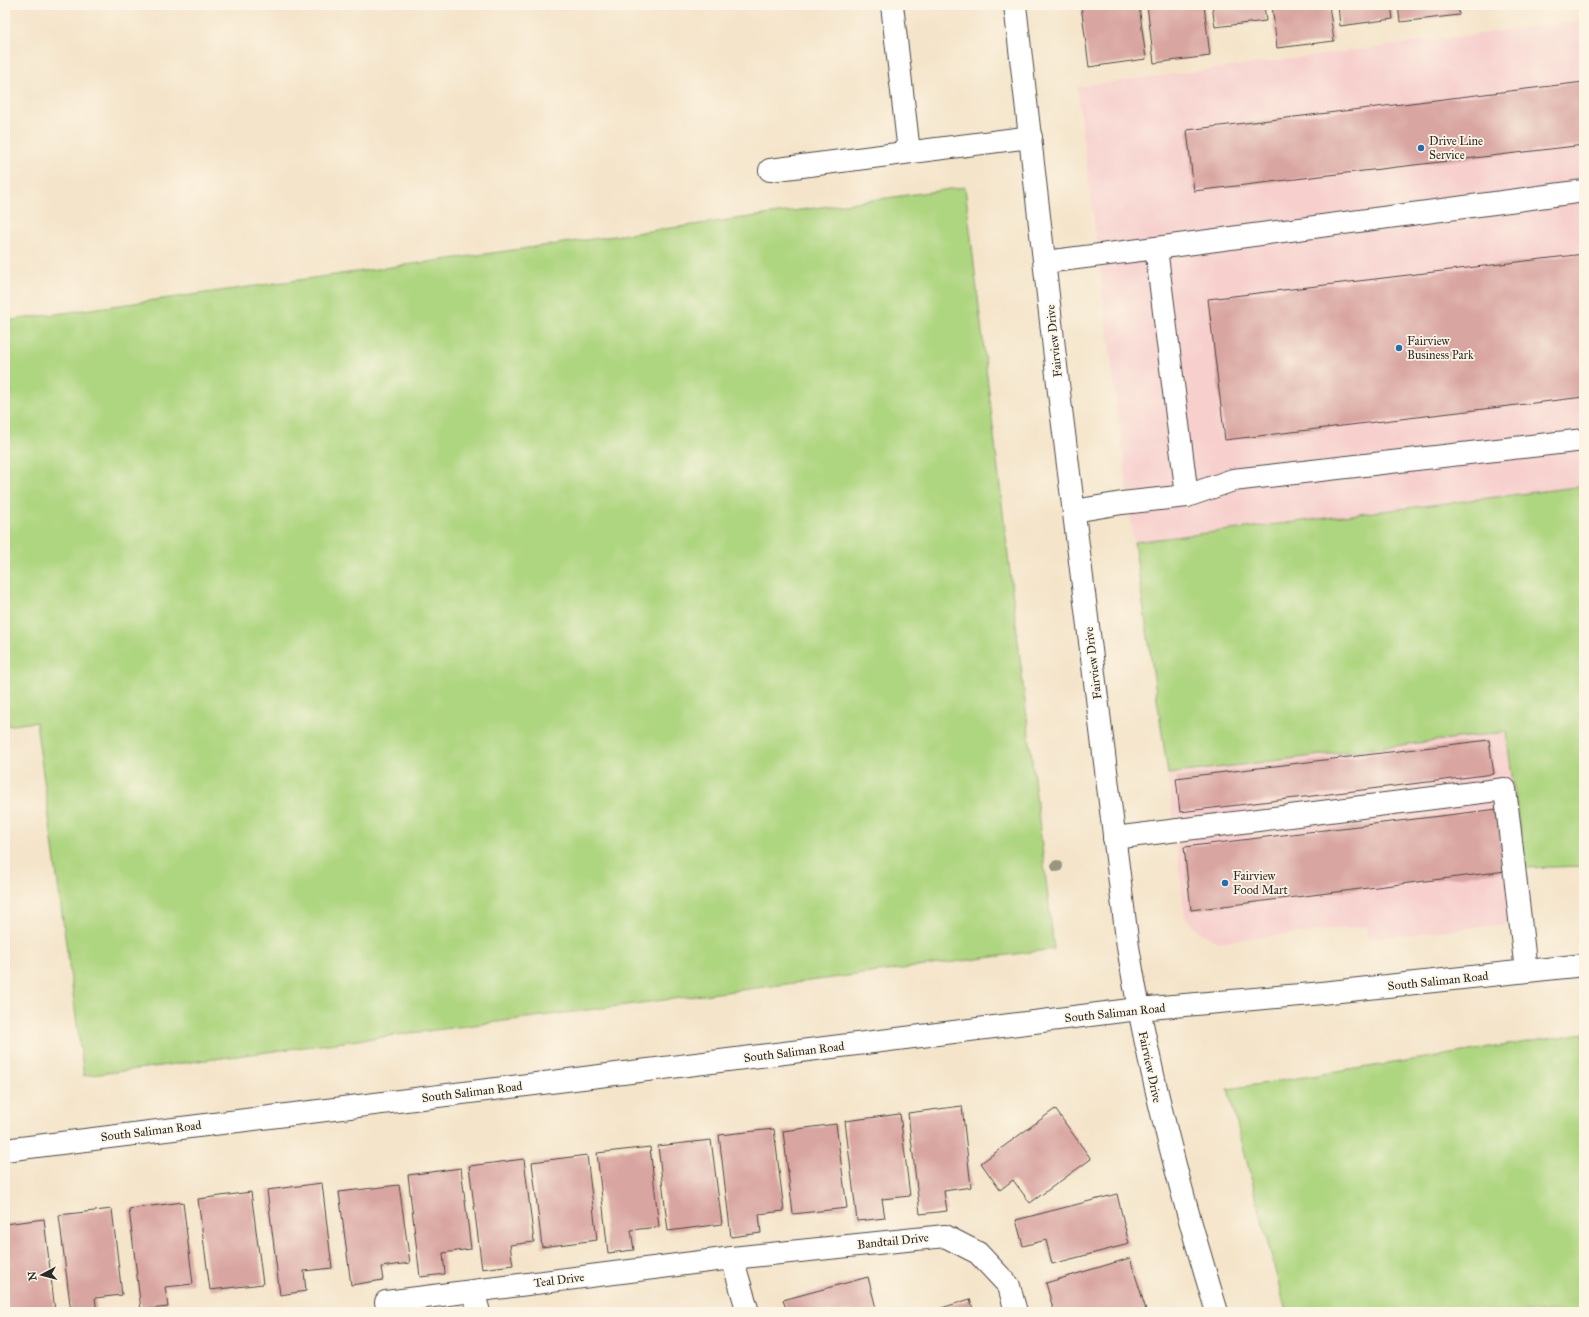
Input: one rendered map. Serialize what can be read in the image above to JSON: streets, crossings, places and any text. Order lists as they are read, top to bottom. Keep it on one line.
{"streets":{"main road":["Fairview Drive","South Saliman Road","Bandtail Drive","Teal Drive"]},"crossings":[["Fairview Drive","South Saliman Road"],["Bandtail Drive","Teal Drive"]],"places":["Drive Line Service","Fairview Business Park","Fairview Food Mart"],"north":"left"}
